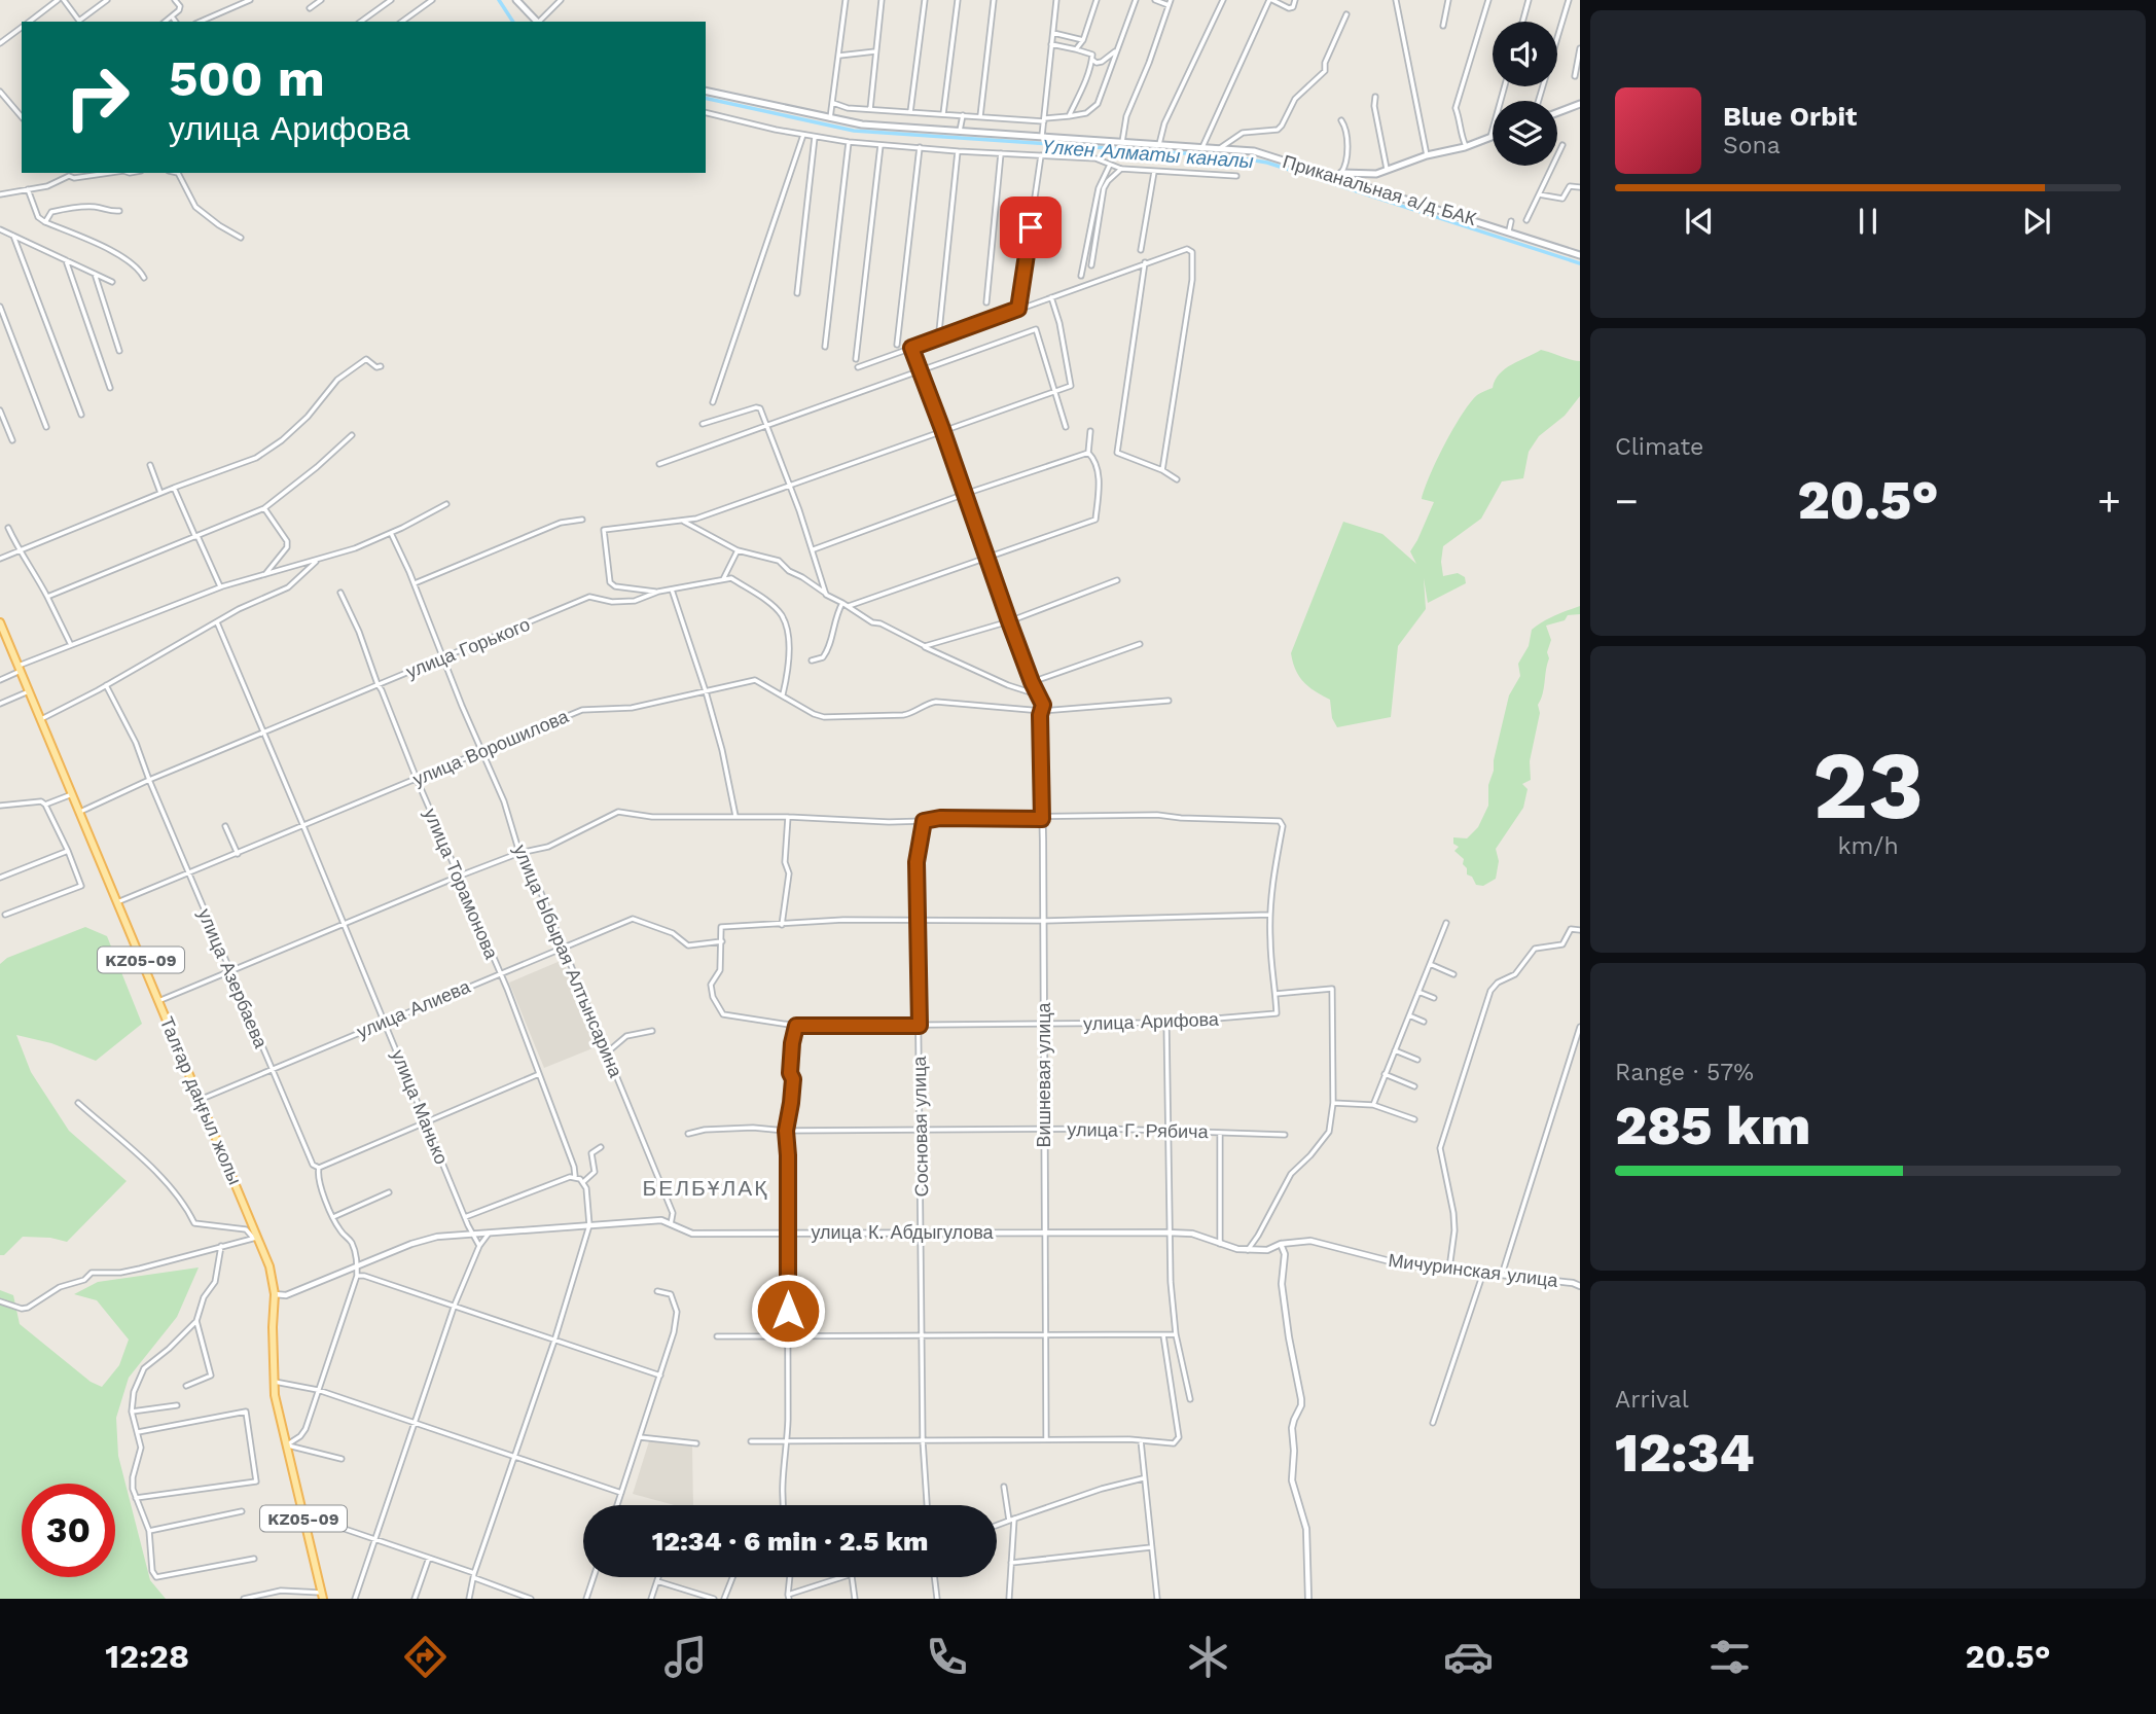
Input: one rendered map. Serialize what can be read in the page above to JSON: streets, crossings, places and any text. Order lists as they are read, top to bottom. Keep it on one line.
{"streets":{"main road":["Приканальная а/д БАК","KZ05-09","Талғар даңғыл жолы"],"street":["улица Горького","улица Ворошилова","улица Торамонова","улица Ыбырая Алтынсарина","улица Азербаева","улица Алиева","улица Арифова","Вишневая улица","улица Манько","Сосновая улица","улица Г. Рябича","улица К. Абдыгулова","Мичуринская улица"]},"crossings":[["улица Горького","улица Торамонова"],["улица Горького","улица Ыбырая Алтынсарина"],["улица Горького","улица Азербаева"],["улица Горького","Талғар даңғыл жолы"],["улица Горького","улица Манько"],["улица Ворошилова","улица Торамонова"],["улица Ворошилова","улица Ыбырая Алтынсарина"],["улица Ворошилова","улица Азербаева"],["улица Ворошилова","Вишневая улица"],["улица Ворошилова","Талғар даңғыл жолы"],["улица Ворошилова","улица Манько"],["улица Торамонова","улица Алиева"],["улица Ыбырая Алтынсарина","улица Алиева"],["улица Ыбырая Алтынсарина","улица К. Абдыгулова"],["улица Азербаева","улица Алиева"],["улица Азербаева","улица К. Абдыгулова"],["улица Алиева","улица Арифова"],["улица Алиева","Талғар даңғыл жолы"],["улица Алиева","улица Манько"],["улица Арифова","Вишневая улица"],["улица Арифова","Сосновая улица"],["Вишневая улица","улица Г. Рябича"],["Вишневая улица","улица К. Абдыгулова"],["Талғар даңғыл жолы","улица К. Абдыгулова"],["улица Манько","улица К. Абдыгулова"],["Сосновая улица","улица Г. Рябича"],["Сосновая улица","улица К. Абдыгулова"],["улица К. Абдыгулова","Мичуринская улица"]],"districts":["БЕЛБҰЛАҚ"],"water":["Үлкен Алматы каналы"],"page":{"turn":["500 m","улица Арифова"],"song":["Blue Orbit","Sona"],"tile":["Climate",["23","km/h"],["Range · 57%","285 km"],["Arrival","12:34"]],"heat":["−","20.5°","+"],"limit":"30","trip":"12:34 · 6 min · 2.5 km","tabs":["12:28","20.5°"]}}
